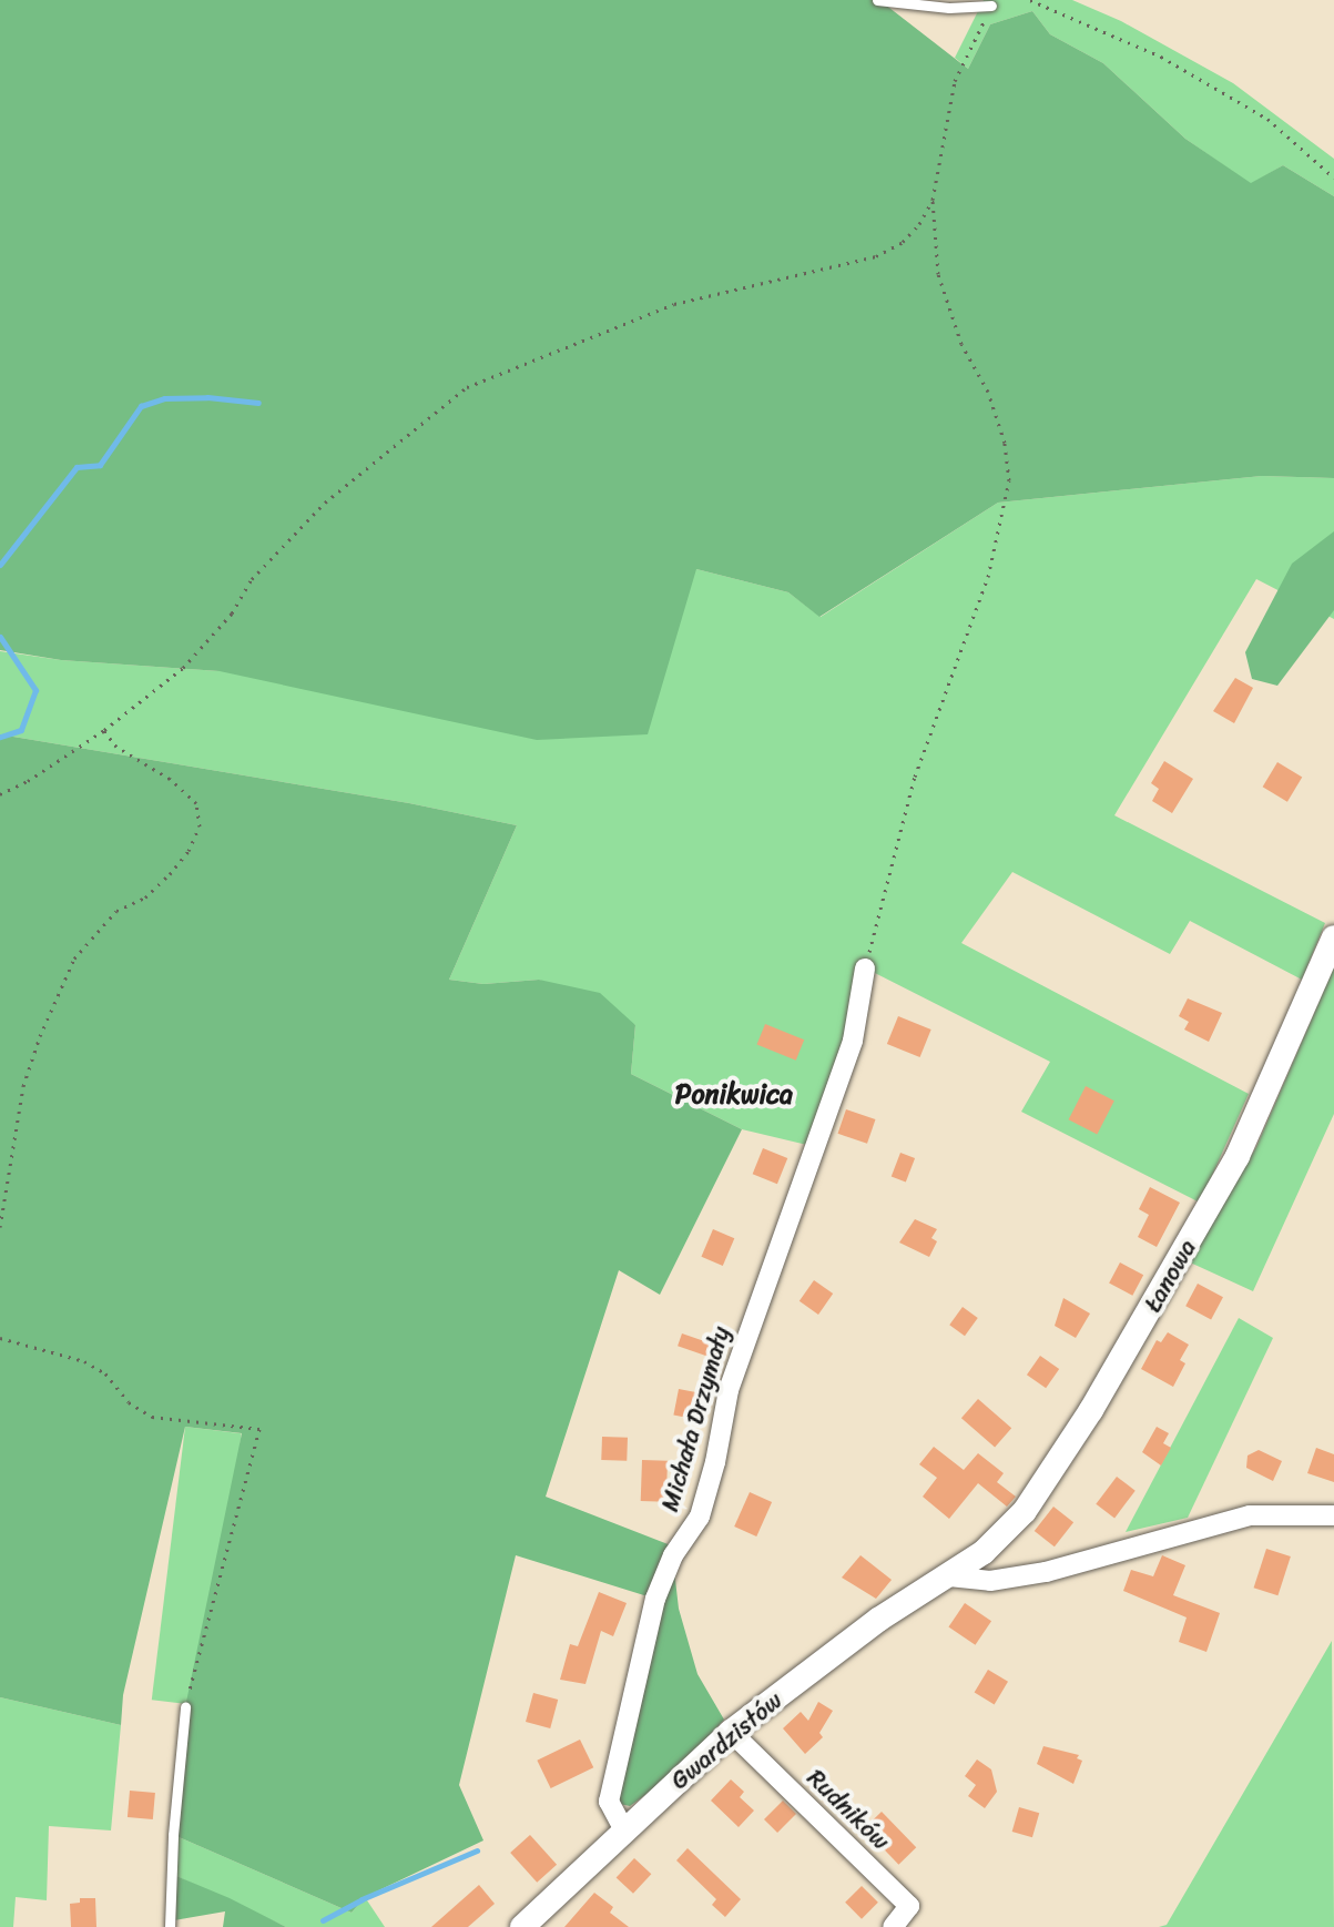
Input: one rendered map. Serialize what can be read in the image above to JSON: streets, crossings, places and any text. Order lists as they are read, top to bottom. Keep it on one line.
{"streets":{"street":["Łanowa","Michała Drzymały","Gwardzistów","Rudników"]},"crossings":[["Łanowa","Gwardzistów"],["Michała Drzymały","Gwardzistów"],["Gwardzistów","Rudników"]],"districts":["Ponikwica"]}
